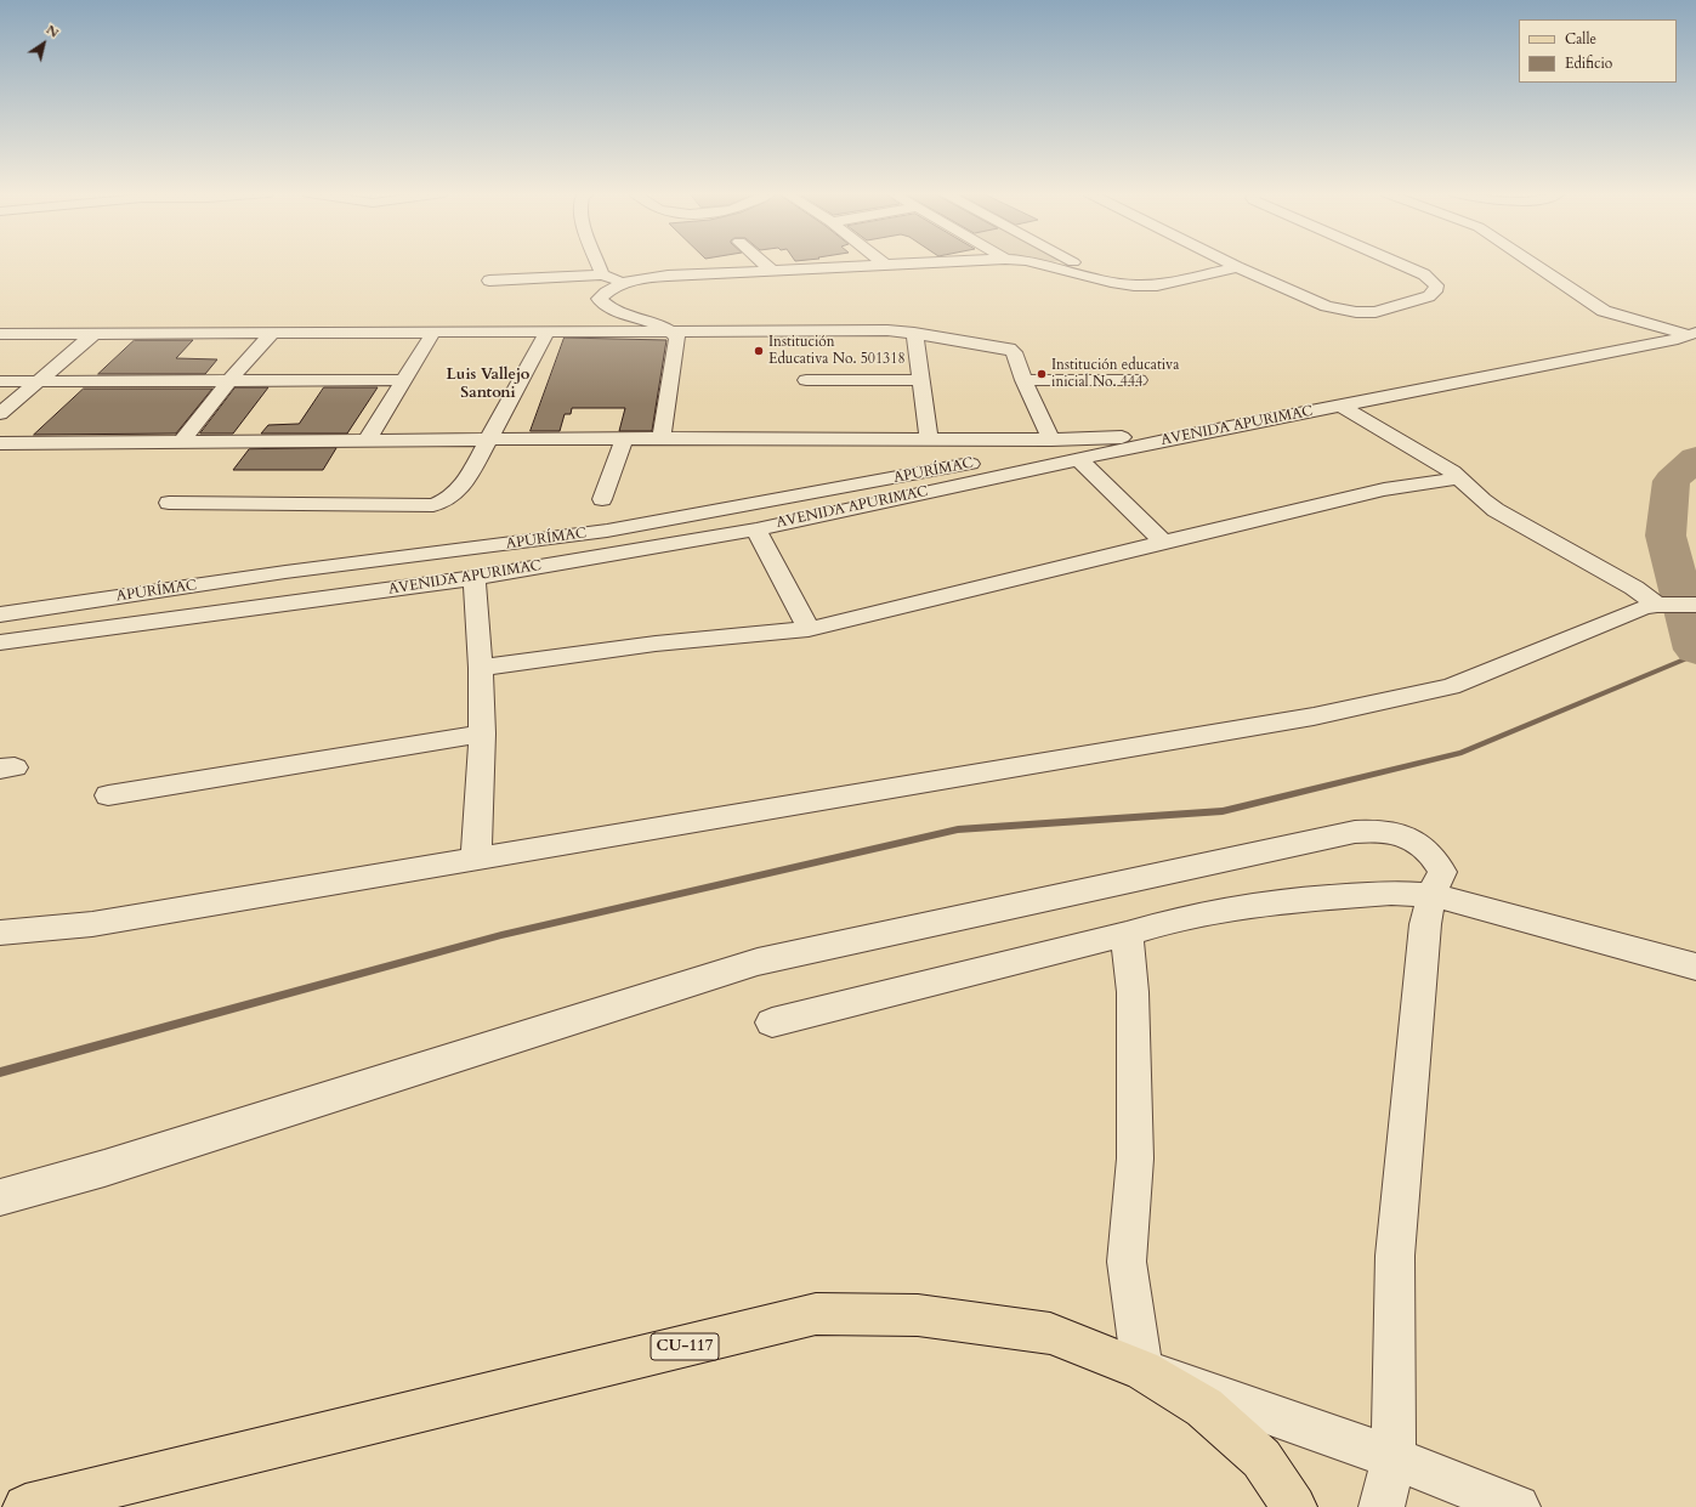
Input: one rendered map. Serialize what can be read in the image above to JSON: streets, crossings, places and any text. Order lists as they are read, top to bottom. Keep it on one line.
{"streets":{"main road":["CU-117"],"street":["AVENIDA APURIMAC","APURÍMAC"]},"crossings":[["AVENIDA APURIMAC","APURÍMAC"]],"districts":["Luis Vallejo Santoni"],"places":["Institución Educativa No. 501318","Institución educativa inicial No. 444"],"legend":["Calle","Edificio"],"north":"top right"}
